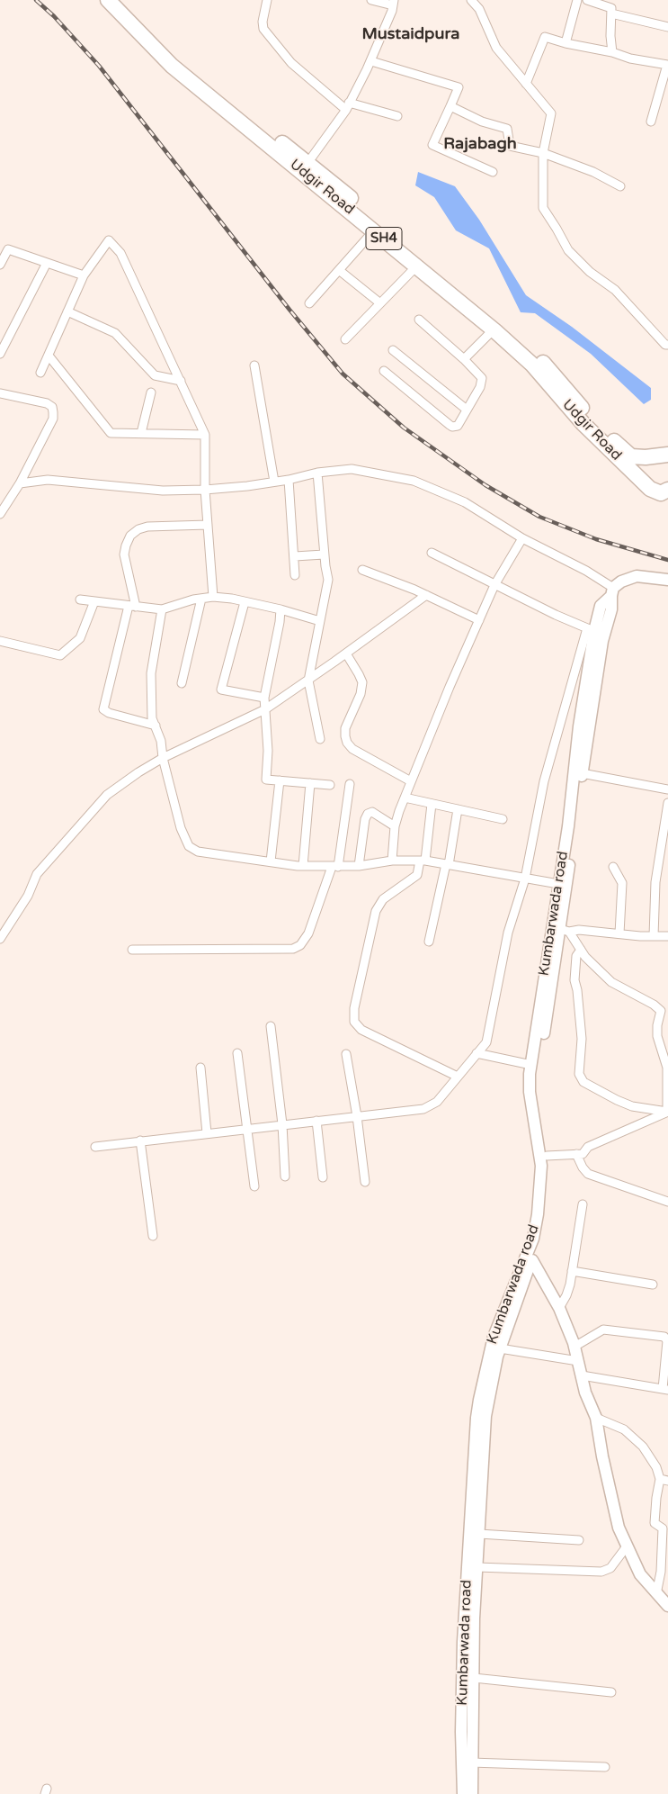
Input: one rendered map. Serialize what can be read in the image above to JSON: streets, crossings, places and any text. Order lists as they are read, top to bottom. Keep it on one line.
{"streets":{"highway":["Udgir Road","SH4"],"street":["Kumbarwada road"]},"districts":["Mustaidpura","Rajabagh"]}
